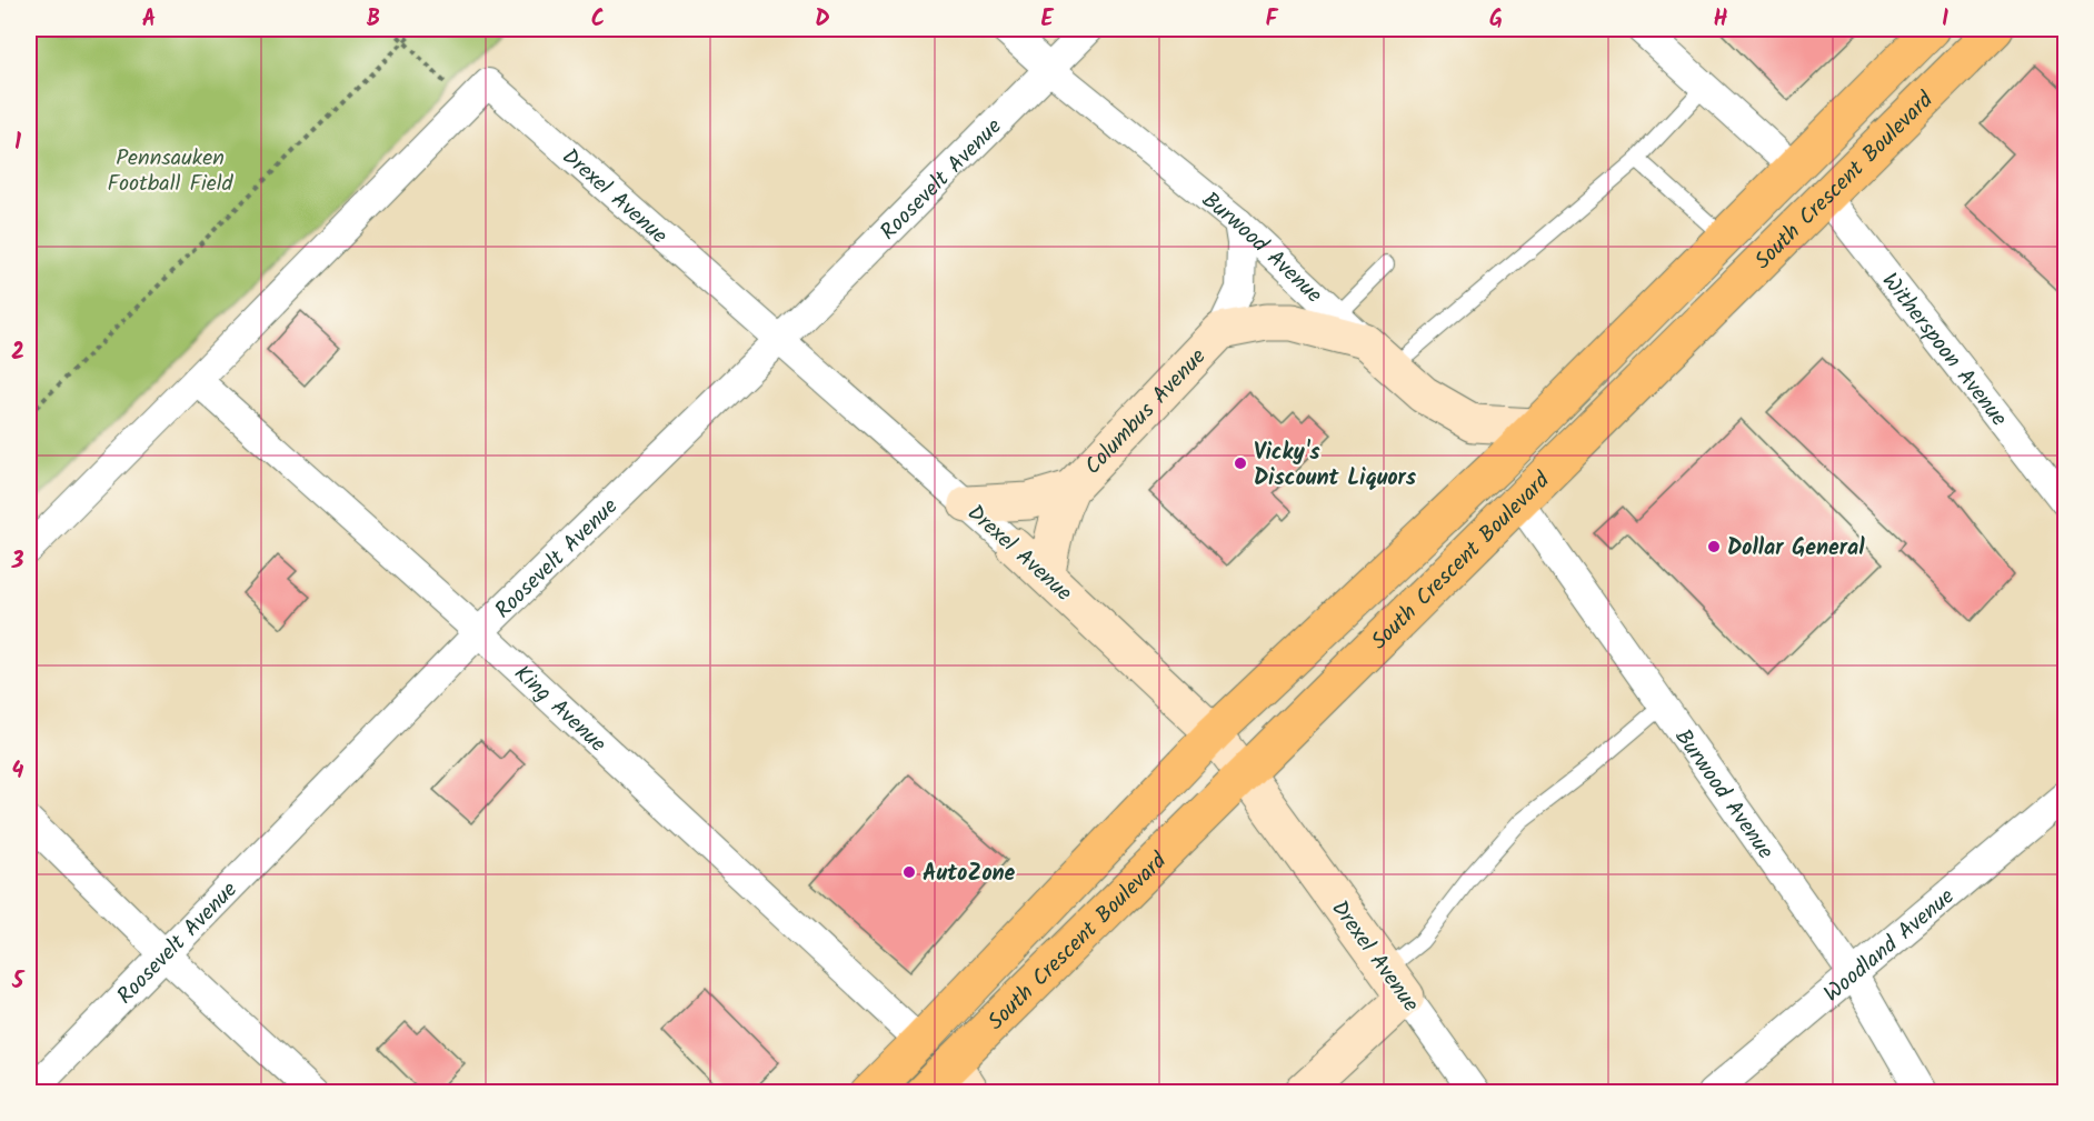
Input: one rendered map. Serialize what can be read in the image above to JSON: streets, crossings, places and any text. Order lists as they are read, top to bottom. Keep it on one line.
{"streets":{"highway":["South Crescent Boulevard"],"street":["Roosevelt Avenue","Drexel Avenue","Burwood Avenue","Witherspoon Avenue","Columbus Avenue","King Avenue","Woodland Avenue"]},"crossings":[["Roosevelt Avenue","Drexel Avenue"],["Roosevelt Avenue","Burwood Avenue"],["Roosevelt Avenue","King Avenue"],["South Crescent Boulevard","Drexel Avenue"],["South Crescent Boulevard","Burwood Avenue"],["South Crescent Boulevard","Witherspoon Avenue"],["South Crescent Boulevard","King Avenue"],["Drexel Avenue","Columbus Avenue"],["Burwood Avenue","Woodland Avenue"]],"parks":["Pennsauken Football Field"],"places":["Vicky's Discount Liquors","Dollar General","AutoZone"],"grid":{"columns":["A","B","C","D","E","F","G","H","I"],"rows":["1","2","3","4","5"]}}
